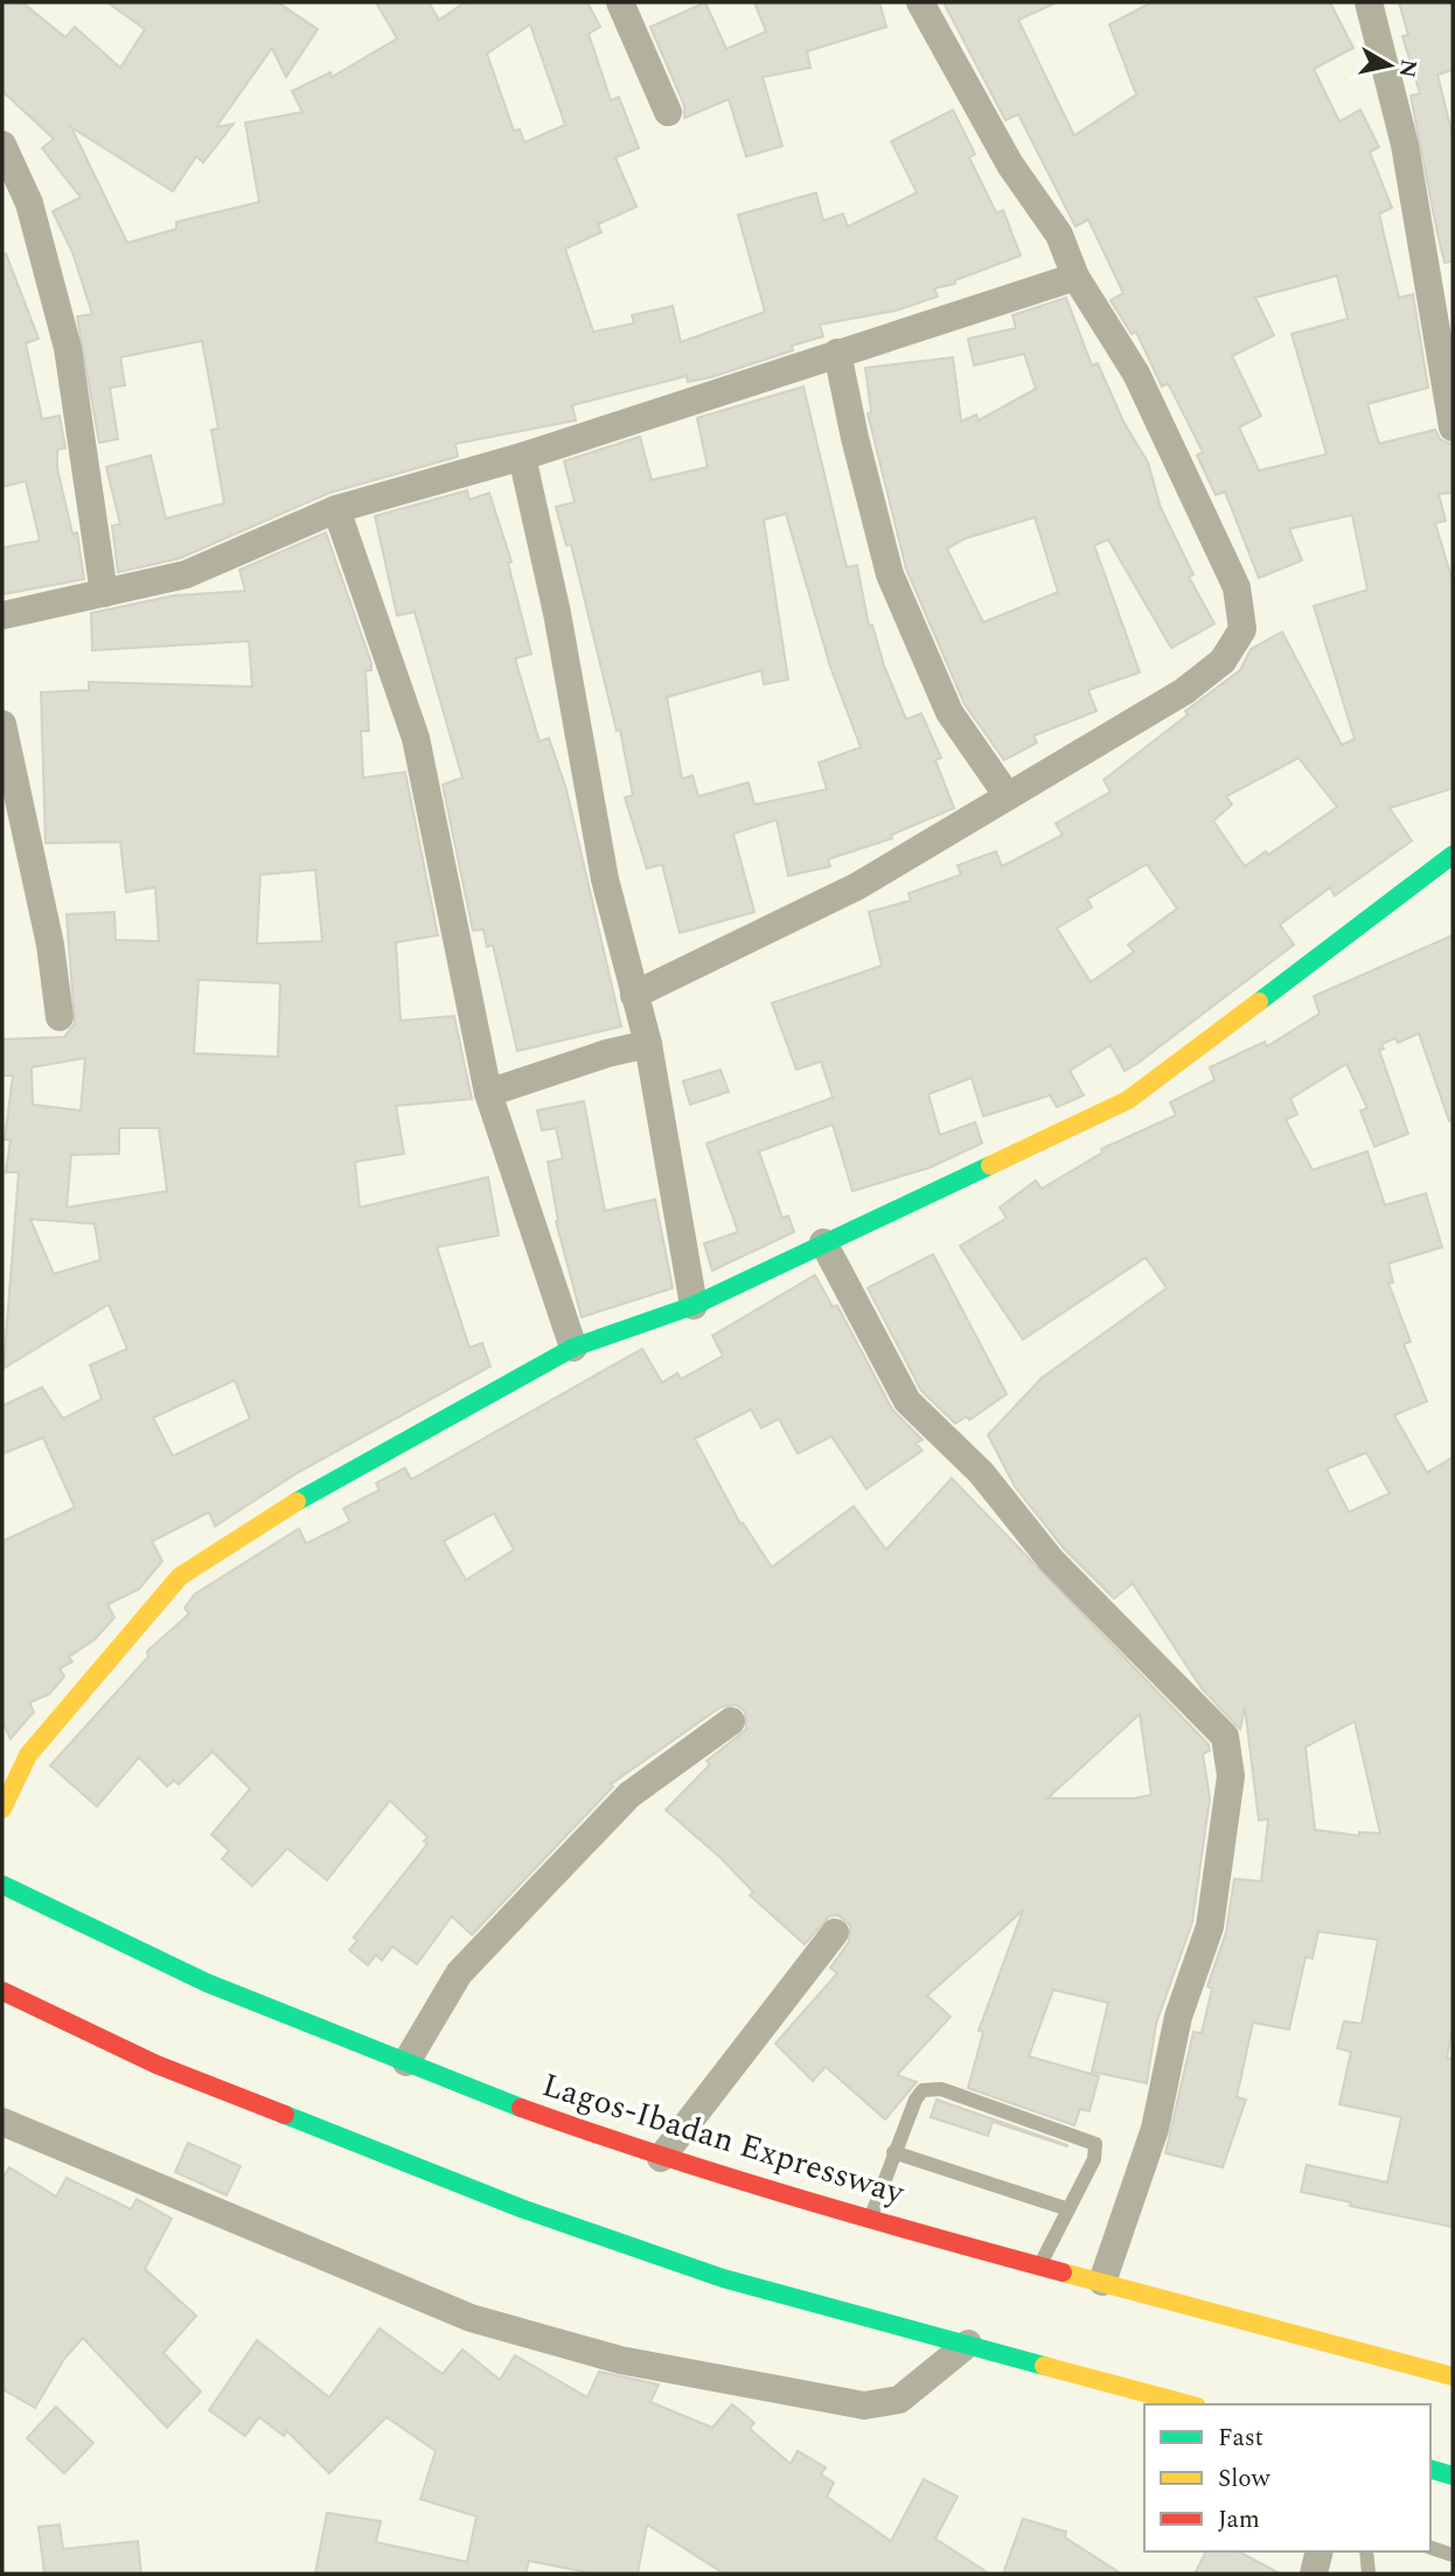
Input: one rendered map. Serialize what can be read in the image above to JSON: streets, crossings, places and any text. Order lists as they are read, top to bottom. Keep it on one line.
{"streets":{"main road":["Lagos-Ibadan Expressway"]},"legend":["Fast","Slow","Jam"],"north":"right"}
